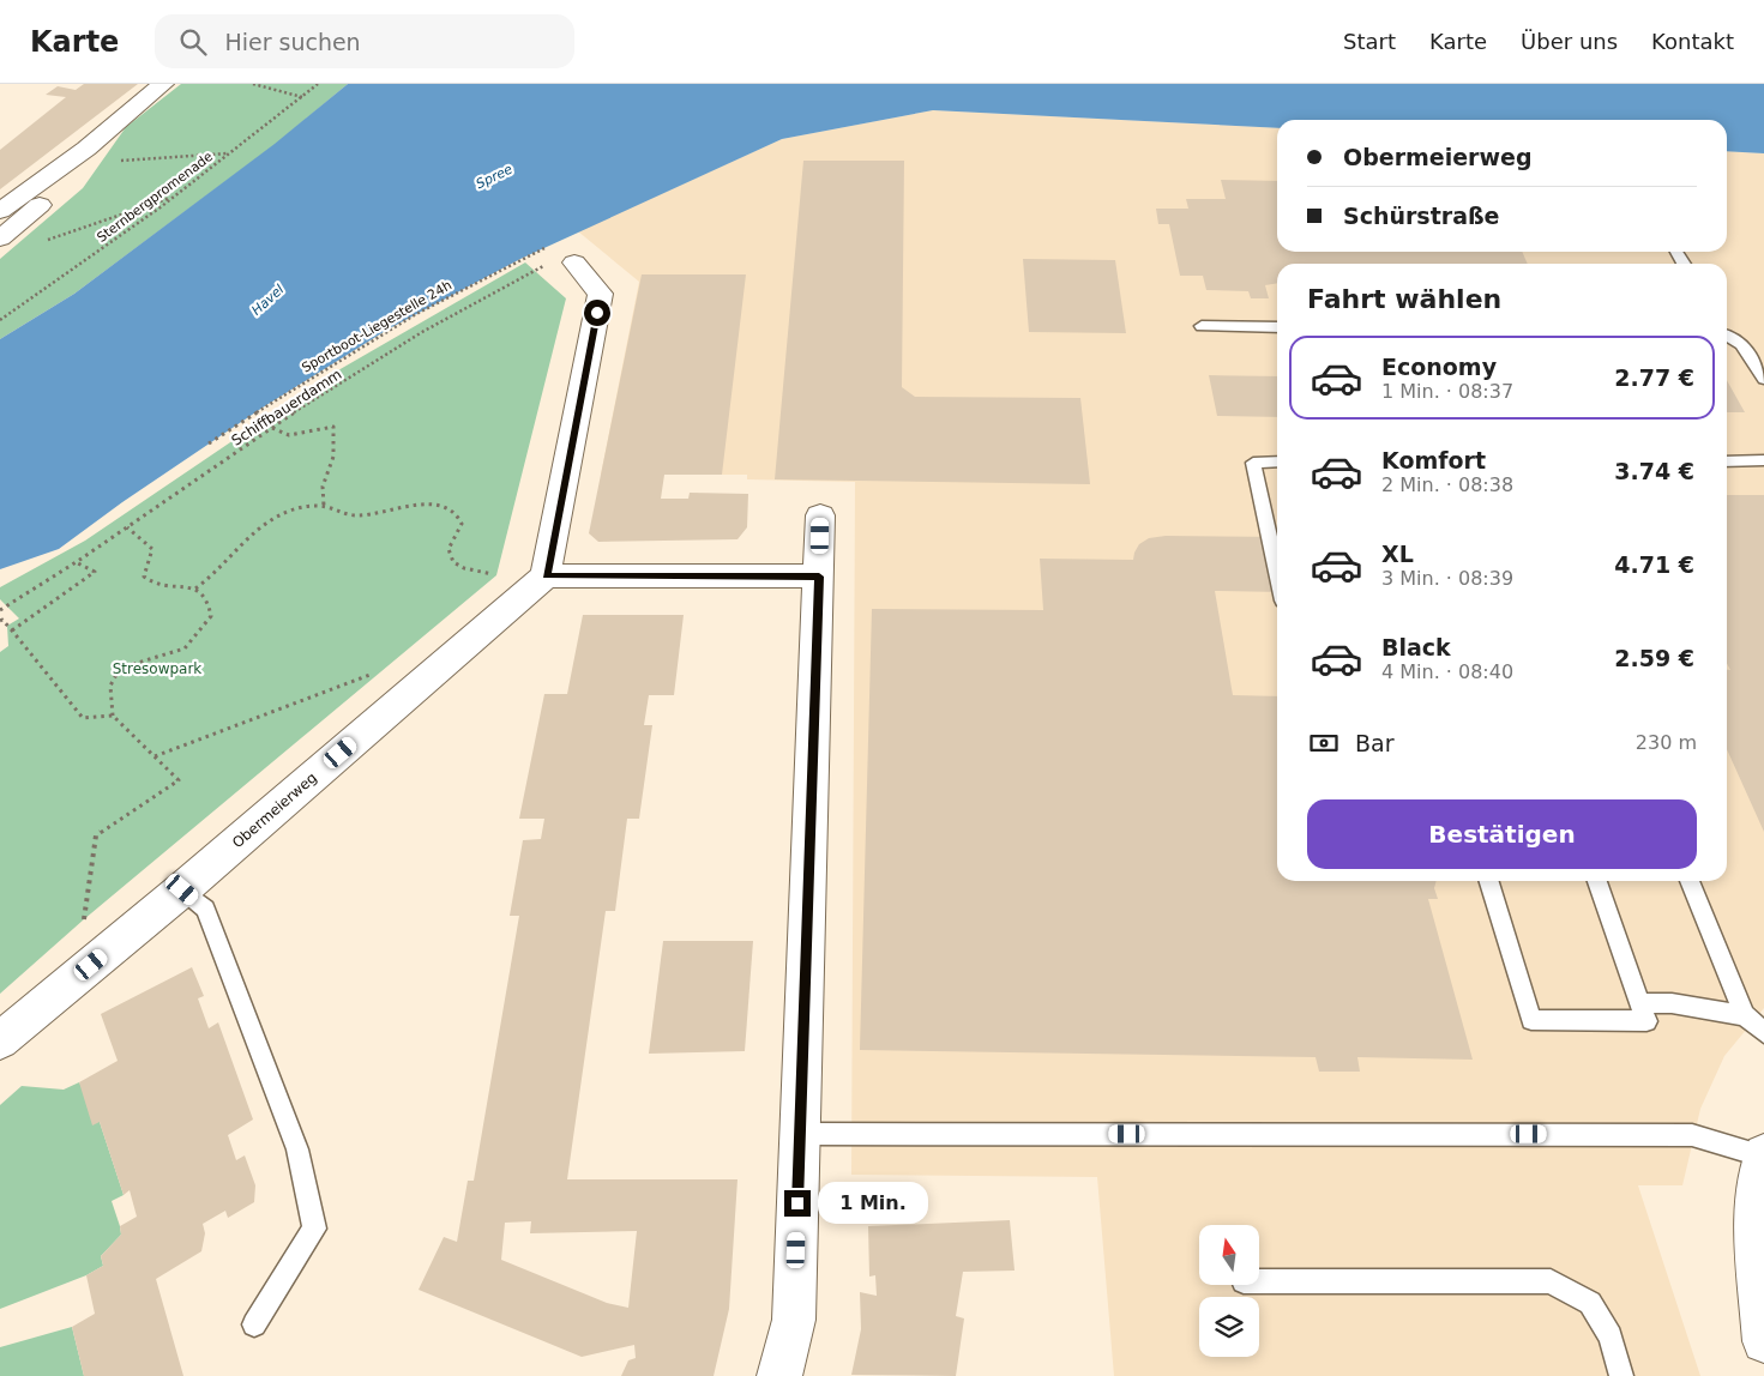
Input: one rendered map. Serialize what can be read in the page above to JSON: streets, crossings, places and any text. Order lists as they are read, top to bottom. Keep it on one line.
{"streets":{"street":["Obermeierweg"],"path":["Sternbergpromenade","Sportboot-Liegestelle 24h","Schiffbauerdamm"]},"water":["Spree","Havel"],"parks":["Stresowpark"],"north":"top","page":{"header":"Karte","search":"Hier suchen","nav":["Start","Karte","Über uns","Kontakt"],"banner":["Obermeierweg","Schürstraße"],"heading":"Fahrt wählen","list":[{"name":"Economy","note":"1 Min. · 08:37","value":"2.77 €"},{"name":"Komfort","note":"2 Min. · 08:38","value":"3.74 €"},{"name":"XL","note":"3 Min. · 08:39","value":"4.71 €"},{"name":"Black","note":"4 Min. · 08:40","value":"2.59 €"}],"pay":["Bar","230 m"],"buttons":"Bestätigen","bubble":"1 Min."}}
